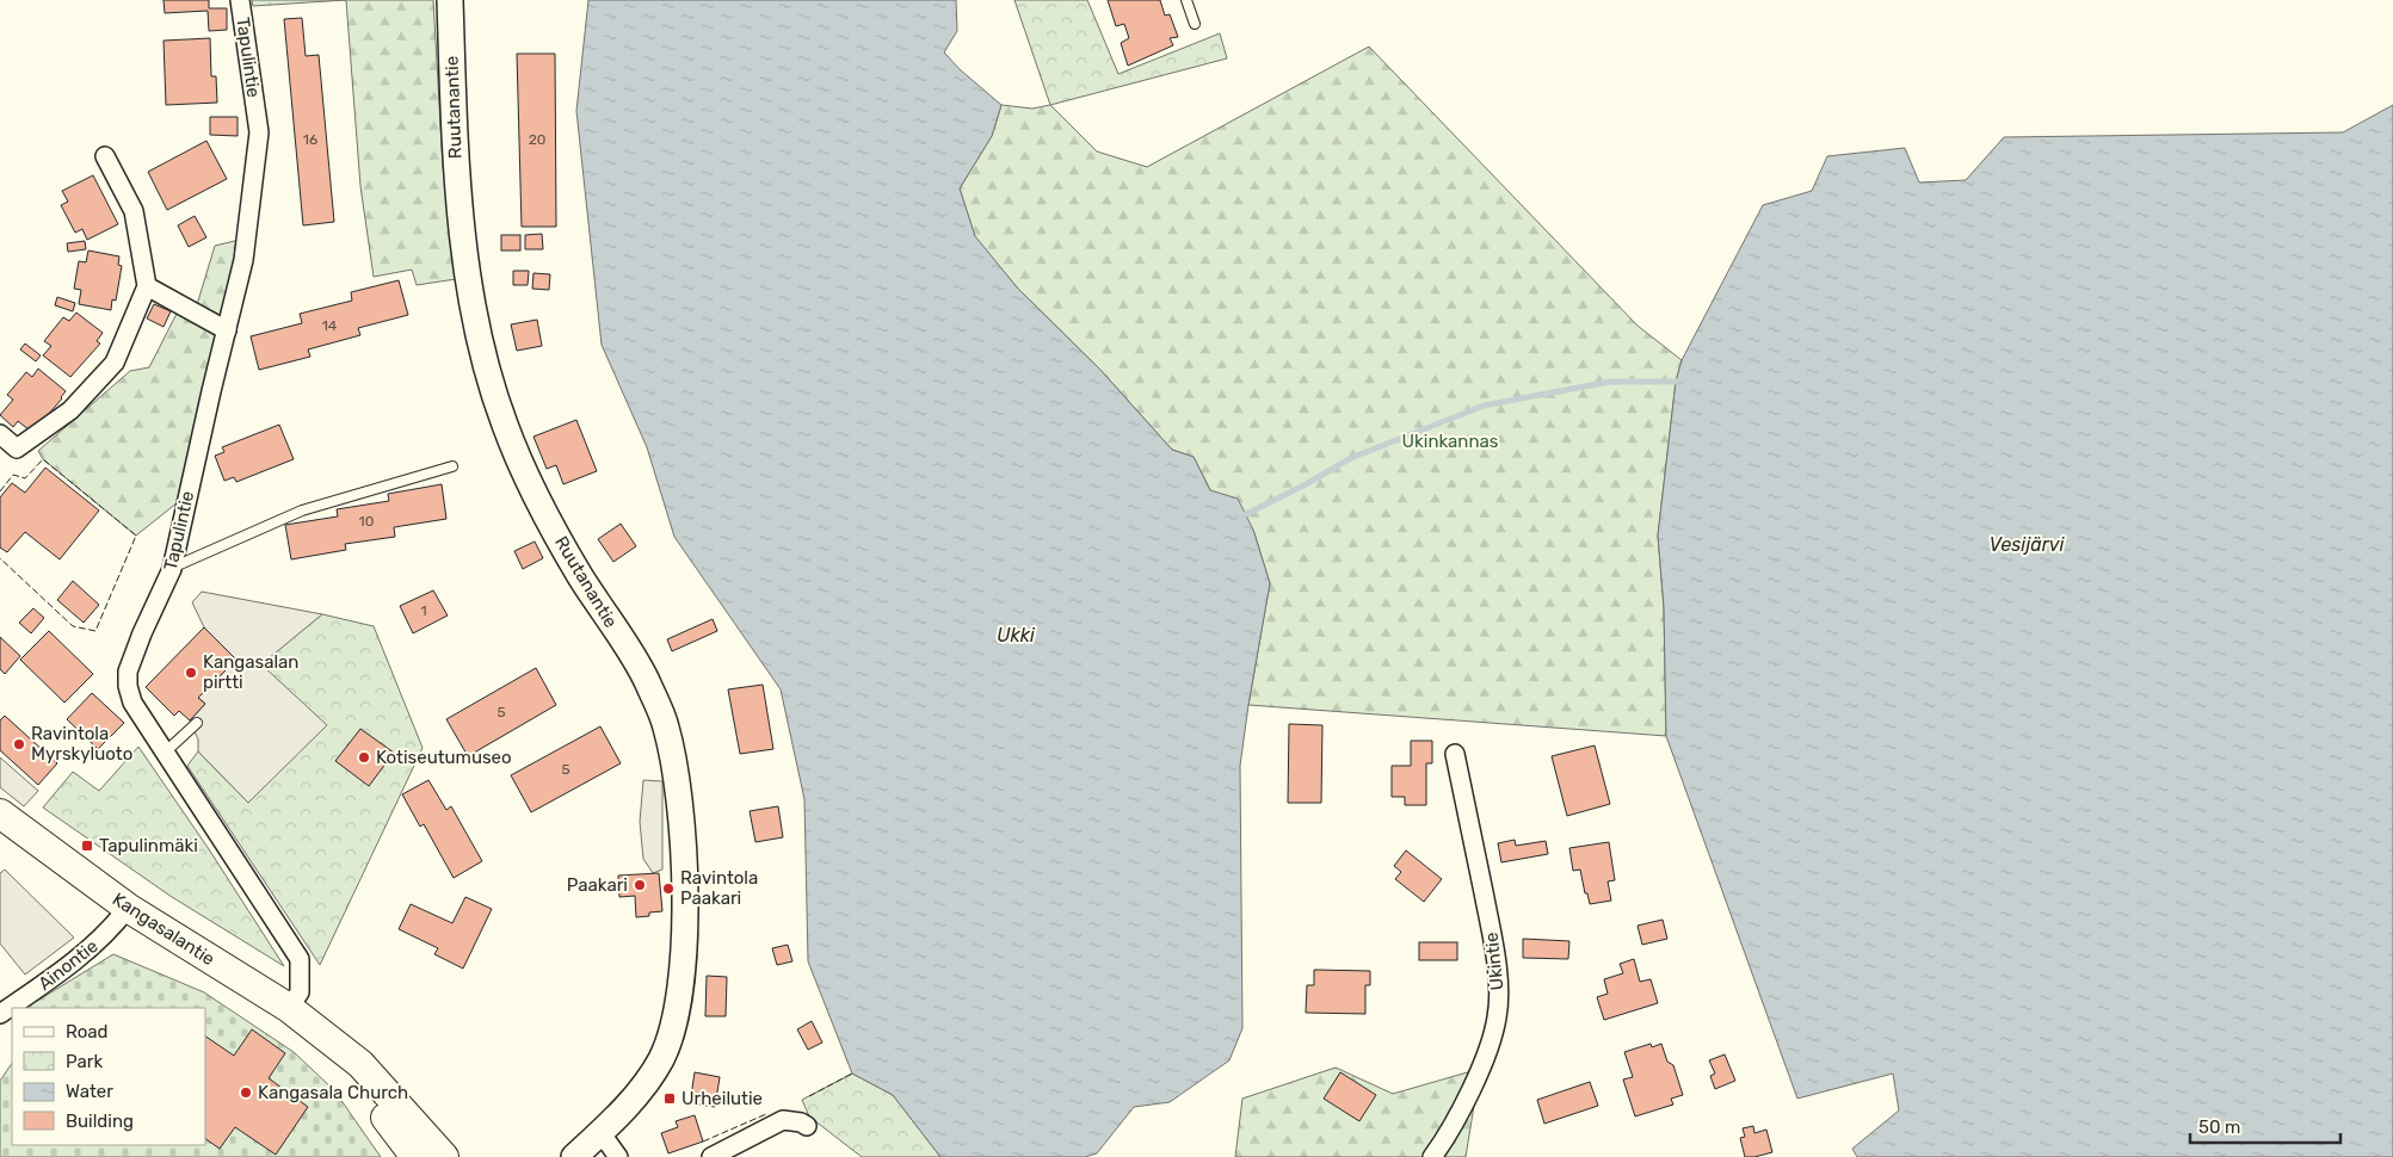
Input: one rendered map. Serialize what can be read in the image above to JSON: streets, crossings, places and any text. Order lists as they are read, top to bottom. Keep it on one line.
{"streets":{"main road":["Ruutanantie","Kangasalantie"],"street":["Tapulintie","Ukintie","Ainontie"]},"crossings":[["Tapulintie","Kangasalantie"],["Kangasalantie","Ainontie"]],"water":["Vesijärvi","Ukki"],"parks":["Ukinkannas"],"places":{"other":["Kangasalan pirtti","Ravintola Myrskyluoto","Kotiseutumuseo","Paakari","Ravintola Paakari","Kangasala Church"],"transit":["Tapulinmäki","Urheilutie"]},"house_numbers":["16","20","14","10","1","5","5"],"legend":["Road","Park","Water","Building"],"scale_bar":"50 m"}
